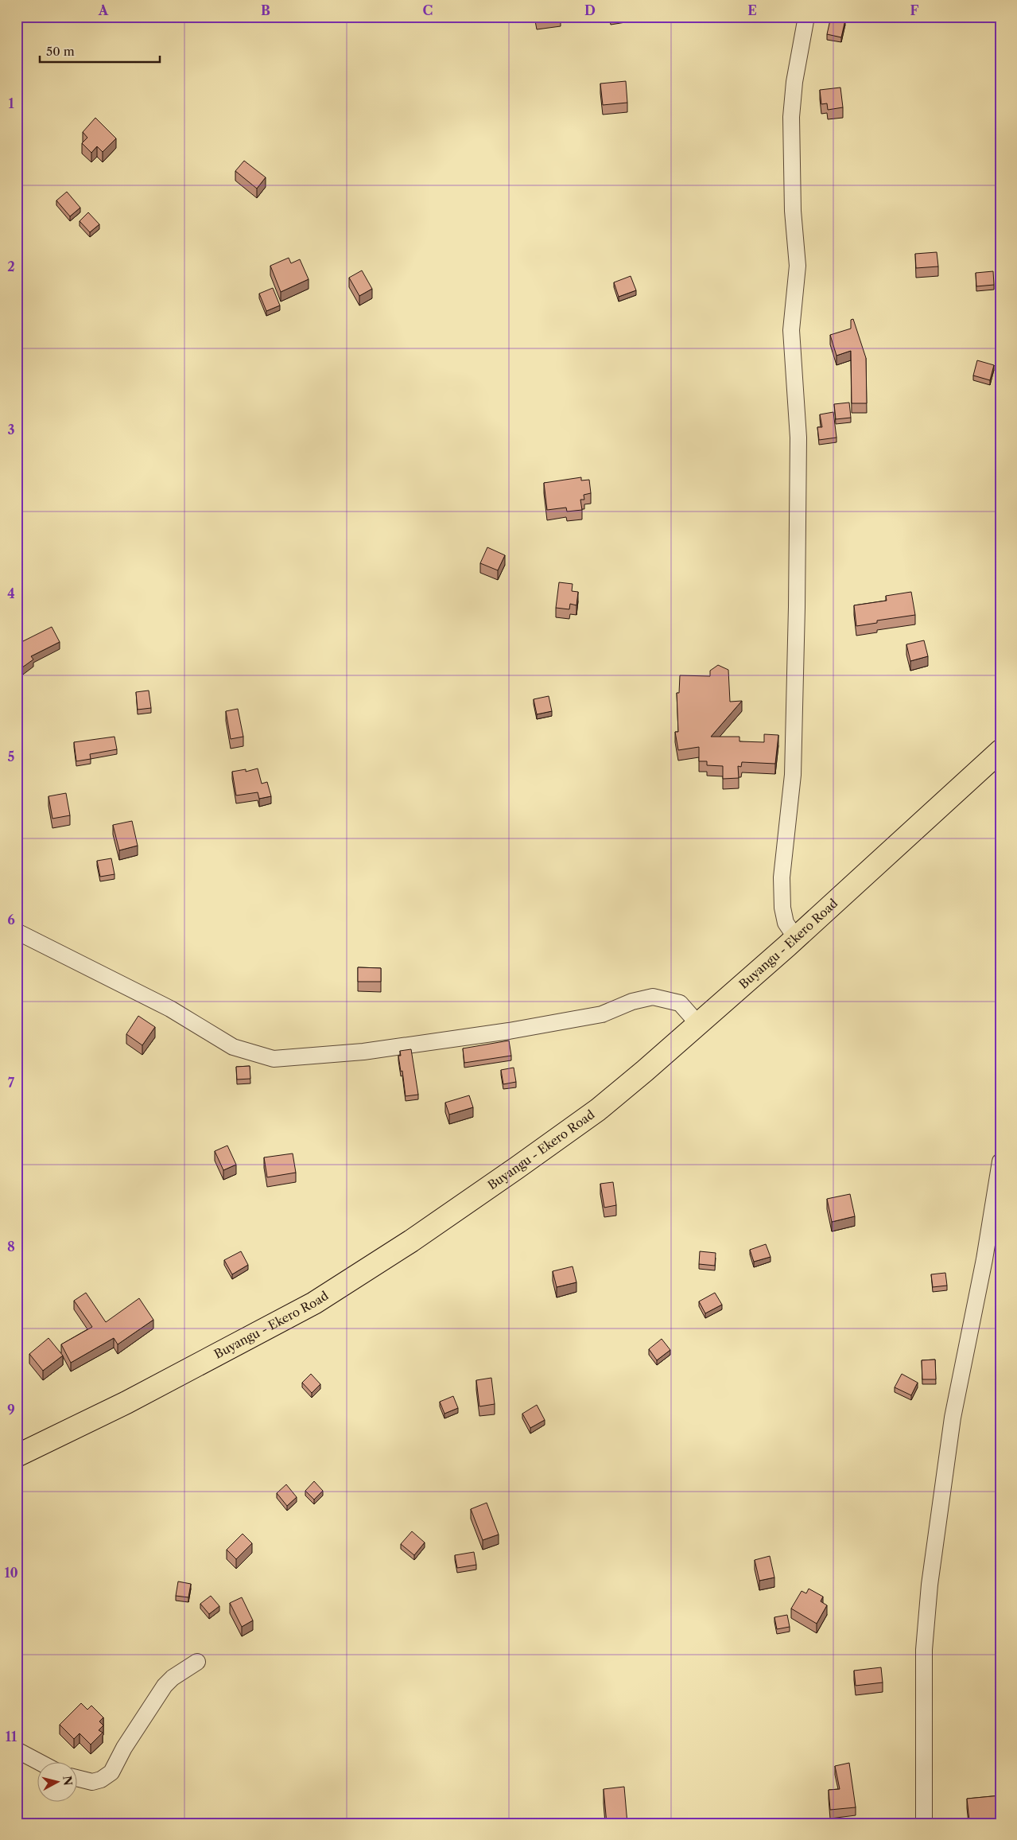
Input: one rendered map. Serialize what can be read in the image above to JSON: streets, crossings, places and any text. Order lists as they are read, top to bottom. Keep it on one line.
{"streets":{"main road":["Buyangu - Ekero Road"]},"scale_bar":"50 m","north":"right","grid":{"columns":["A","B","C","D","E","F"],"rows":["1","2","3","4","5","6","7","8","9","10","11"]}}
